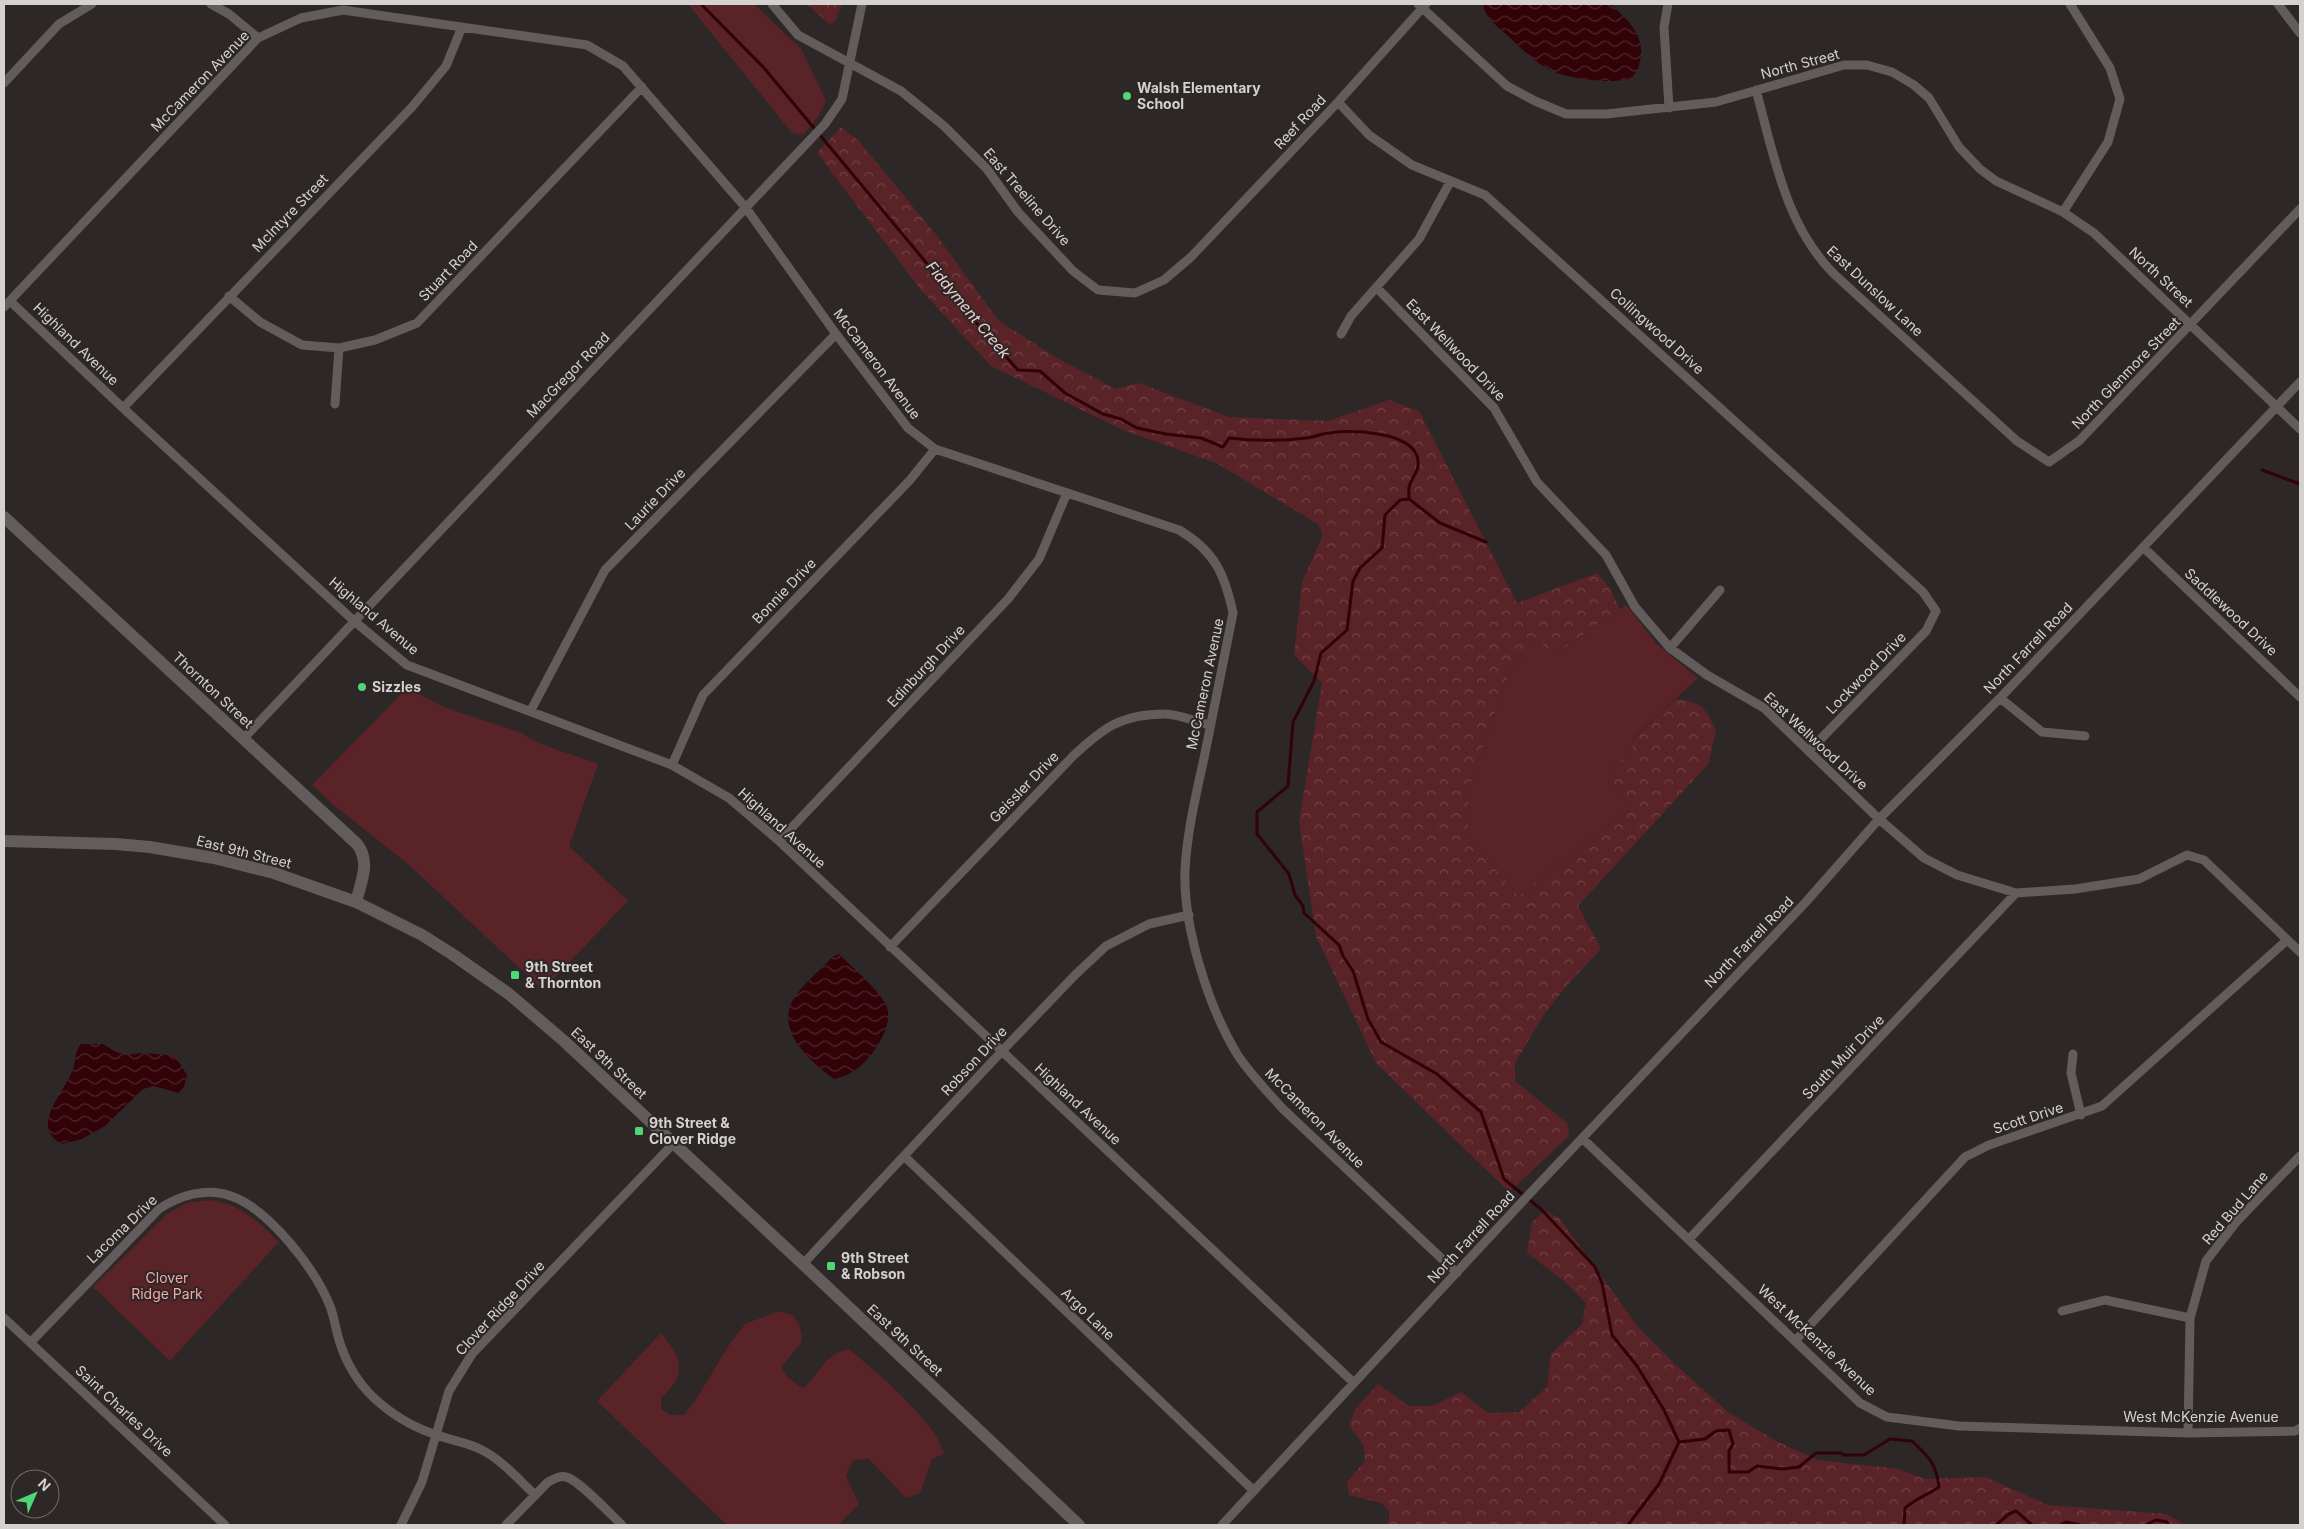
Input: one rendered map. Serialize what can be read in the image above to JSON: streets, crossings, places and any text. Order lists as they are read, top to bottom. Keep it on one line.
{"streets":{"main road":["Thornton Street","East 9th Street"],"street":["North Street","McCameron Avenue","Reef Road","East Treeline Drive","McIntyre Street","Stuart Road","East Dunslow Lane","Collingwood Drive","Highland Avenue","East Wellwood Drive","North Glenmore Street","MacGregor Road","Laurie Drive","Bonnie Drive","Saddlewood Drive","North Farrell Road","Edinburgh Drive","Lockwood Drive","Geissler Drive","South Muir Drive","Robson Drive","Scott Drive","Red Bud Lane","Lacoma Drive","Clover Ridge Drive","Argo Lane","West McKenzie Avenue","Saint Charles Drive"]},"crossings":[["North Street","Reef Road"],["North Street","East Dunslow Lane"],["North Street","North Glenmore Street"],["North Street","North Farrell Road"],["McCameron Avenue","McIntyre Street"],["McCameron Avenue","Stuart Road"],["McCameron Avenue","Highland Avenue"],["McCameron Avenue","MacGregor Road"],["McCameron Avenue","Laurie Drive"],["McCameron Avenue","Bonnie Drive"],["McCameron Avenue","North Farrell Road"],["McCameron Avenue","Edinburgh Drive"],["McCameron Avenue","Geissler Drive"],["McCameron Avenue","Robson Drive"],["Reef Road","East Treeline Drive"],["Reef Road","Collingwood Drive"],["East Treeline Drive","MacGregor Road"],["McIntyre Street","Stuart Road"],["McIntyre Street","Highland Avenue"],["East Dunslow Lane","North Glenmore Street"],["Collingwood Drive","Lockwood Drive"],["Highland Avenue","MacGregor Road"],["Highland Avenue","Laurie Drive"],["Highland Avenue","Bonnie Drive"],["Highland Avenue","North Farrell Road"],["Highland Avenue","Edinburgh Drive"],["Highland Avenue","Geissler Drive"],["Highland Avenue","Robson Drive"],["East Wellwood Drive","North Farrell Road"],["East Wellwood Drive","Lockwood Drive"],["East Wellwood Drive","South Muir Drive"],["East Wellwood Drive","Scott Drive"],["MacGregor Road","Thornton Street"],["Saddlewood Drive","North Farrell Road"],["North Farrell Road","Argo Lane"],["North Farrell Road","West McKenzie Avenue"],["Thornton Street","East 9th Street"],["East 9th Street","Robson Drive"],["East 9th Street","Clover Ridge Drive"],["South Muir Drive","West McKenzie Avenue"],["Robson Drive","Argo Lane"],["Scott Drive","West McKenzie Avenue"],["Red Bud Lane","West McKenzie Avenue"],["Lacoma Drive","Clover Ridge Drive"],["Lacoma Drive","Saint Charles Drive"]],"water":["Fiddyment Creek"],"parks":["Clover Ridge Park"],"places":{"other":["Walsh Elementary School","Sizzles"],"transit":["9th Street & Thornton","9th Street & Clover Ridge","9th Street & Robson"]},"north":"top right"}
